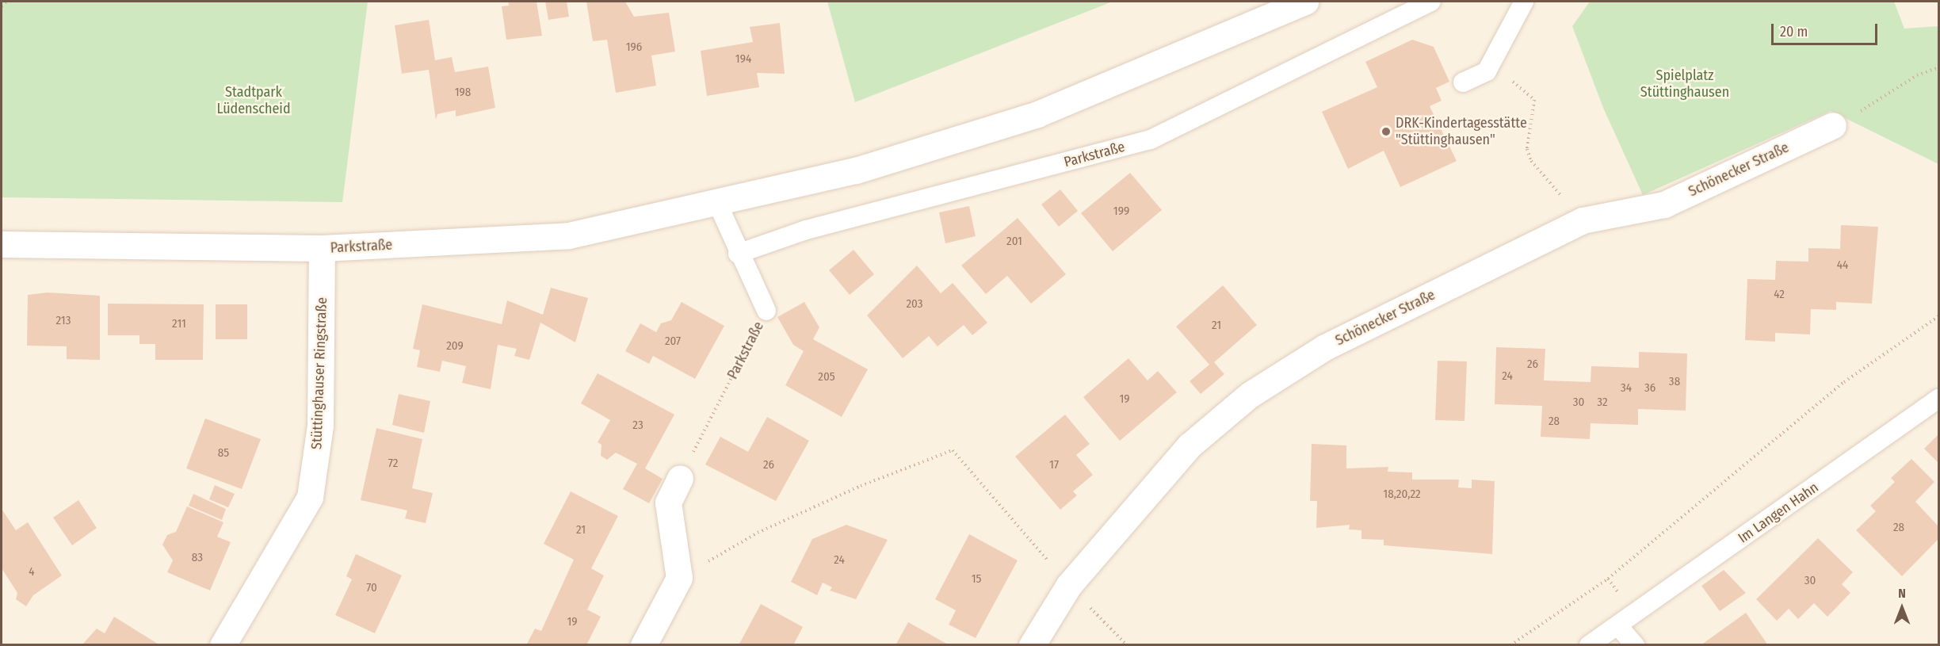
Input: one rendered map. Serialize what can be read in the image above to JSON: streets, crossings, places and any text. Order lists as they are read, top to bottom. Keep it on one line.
{"streets":{"street":["Parkstraße","Schönecker Straße","Stüttinghauser Ringstraße"],"lane":["Im Langen Hahn"]},"crossings":[["Parkstraße","Stüttinghauser Ringstraße"]],"parks":["Spielplatz Stüttinghausen","Stadtpark Lüdenscheid"],"places":["DRK-Kindertagesstätte \"Stüttinghausen\""],"house_numbers":["196","194","198","199","201","44","42","203","213","211","21","207","209","26","24","205","38","34","36","19","30","32","28","23","85","72","26","17","18,20,22","28","21","83","24","4","15","30","70","19"],"scale_bar":"20 m","north":"top"}
